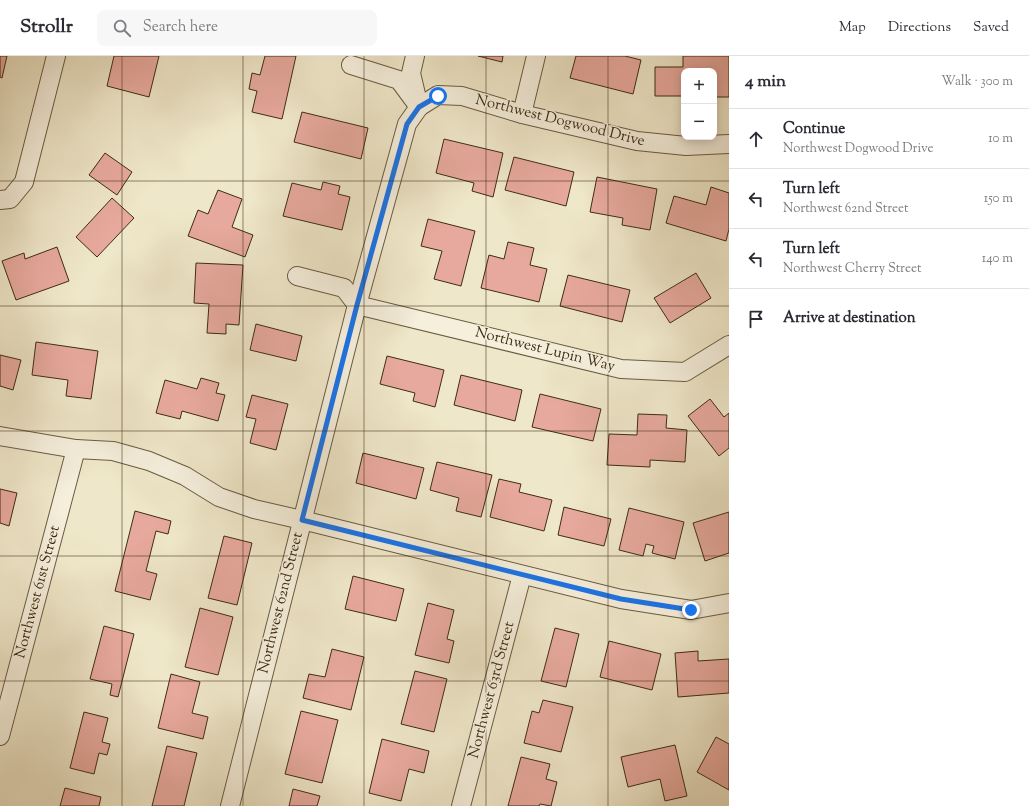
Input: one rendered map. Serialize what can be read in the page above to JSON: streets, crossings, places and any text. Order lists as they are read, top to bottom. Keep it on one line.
{"streets":{"street":["Northwest Dogwood Drive","Northwest Lupin Way","Northwest 61st Street","Northwest 62nd Street","Northwest 63rd Street"]},"crossings":[["Northwest Dogwood Drive","Northwest 62nd Street"],["Northwest Lupin Way","Northwest 62nd Street"]],"page":{"header":"Strollr","search":"Search here","nav":["Map","Directions","Saved"],"heading":["4 min","Walk · 300 m"],"map_buttons":["+","−"],"list":[["Continue","Northwest Dogwood Drive","10 m"],["Turn left","Northwest 62nd Street","150 m"],["Turn left","Northwest Cherry Street","140 m"],"Arrive at destination"]}}
